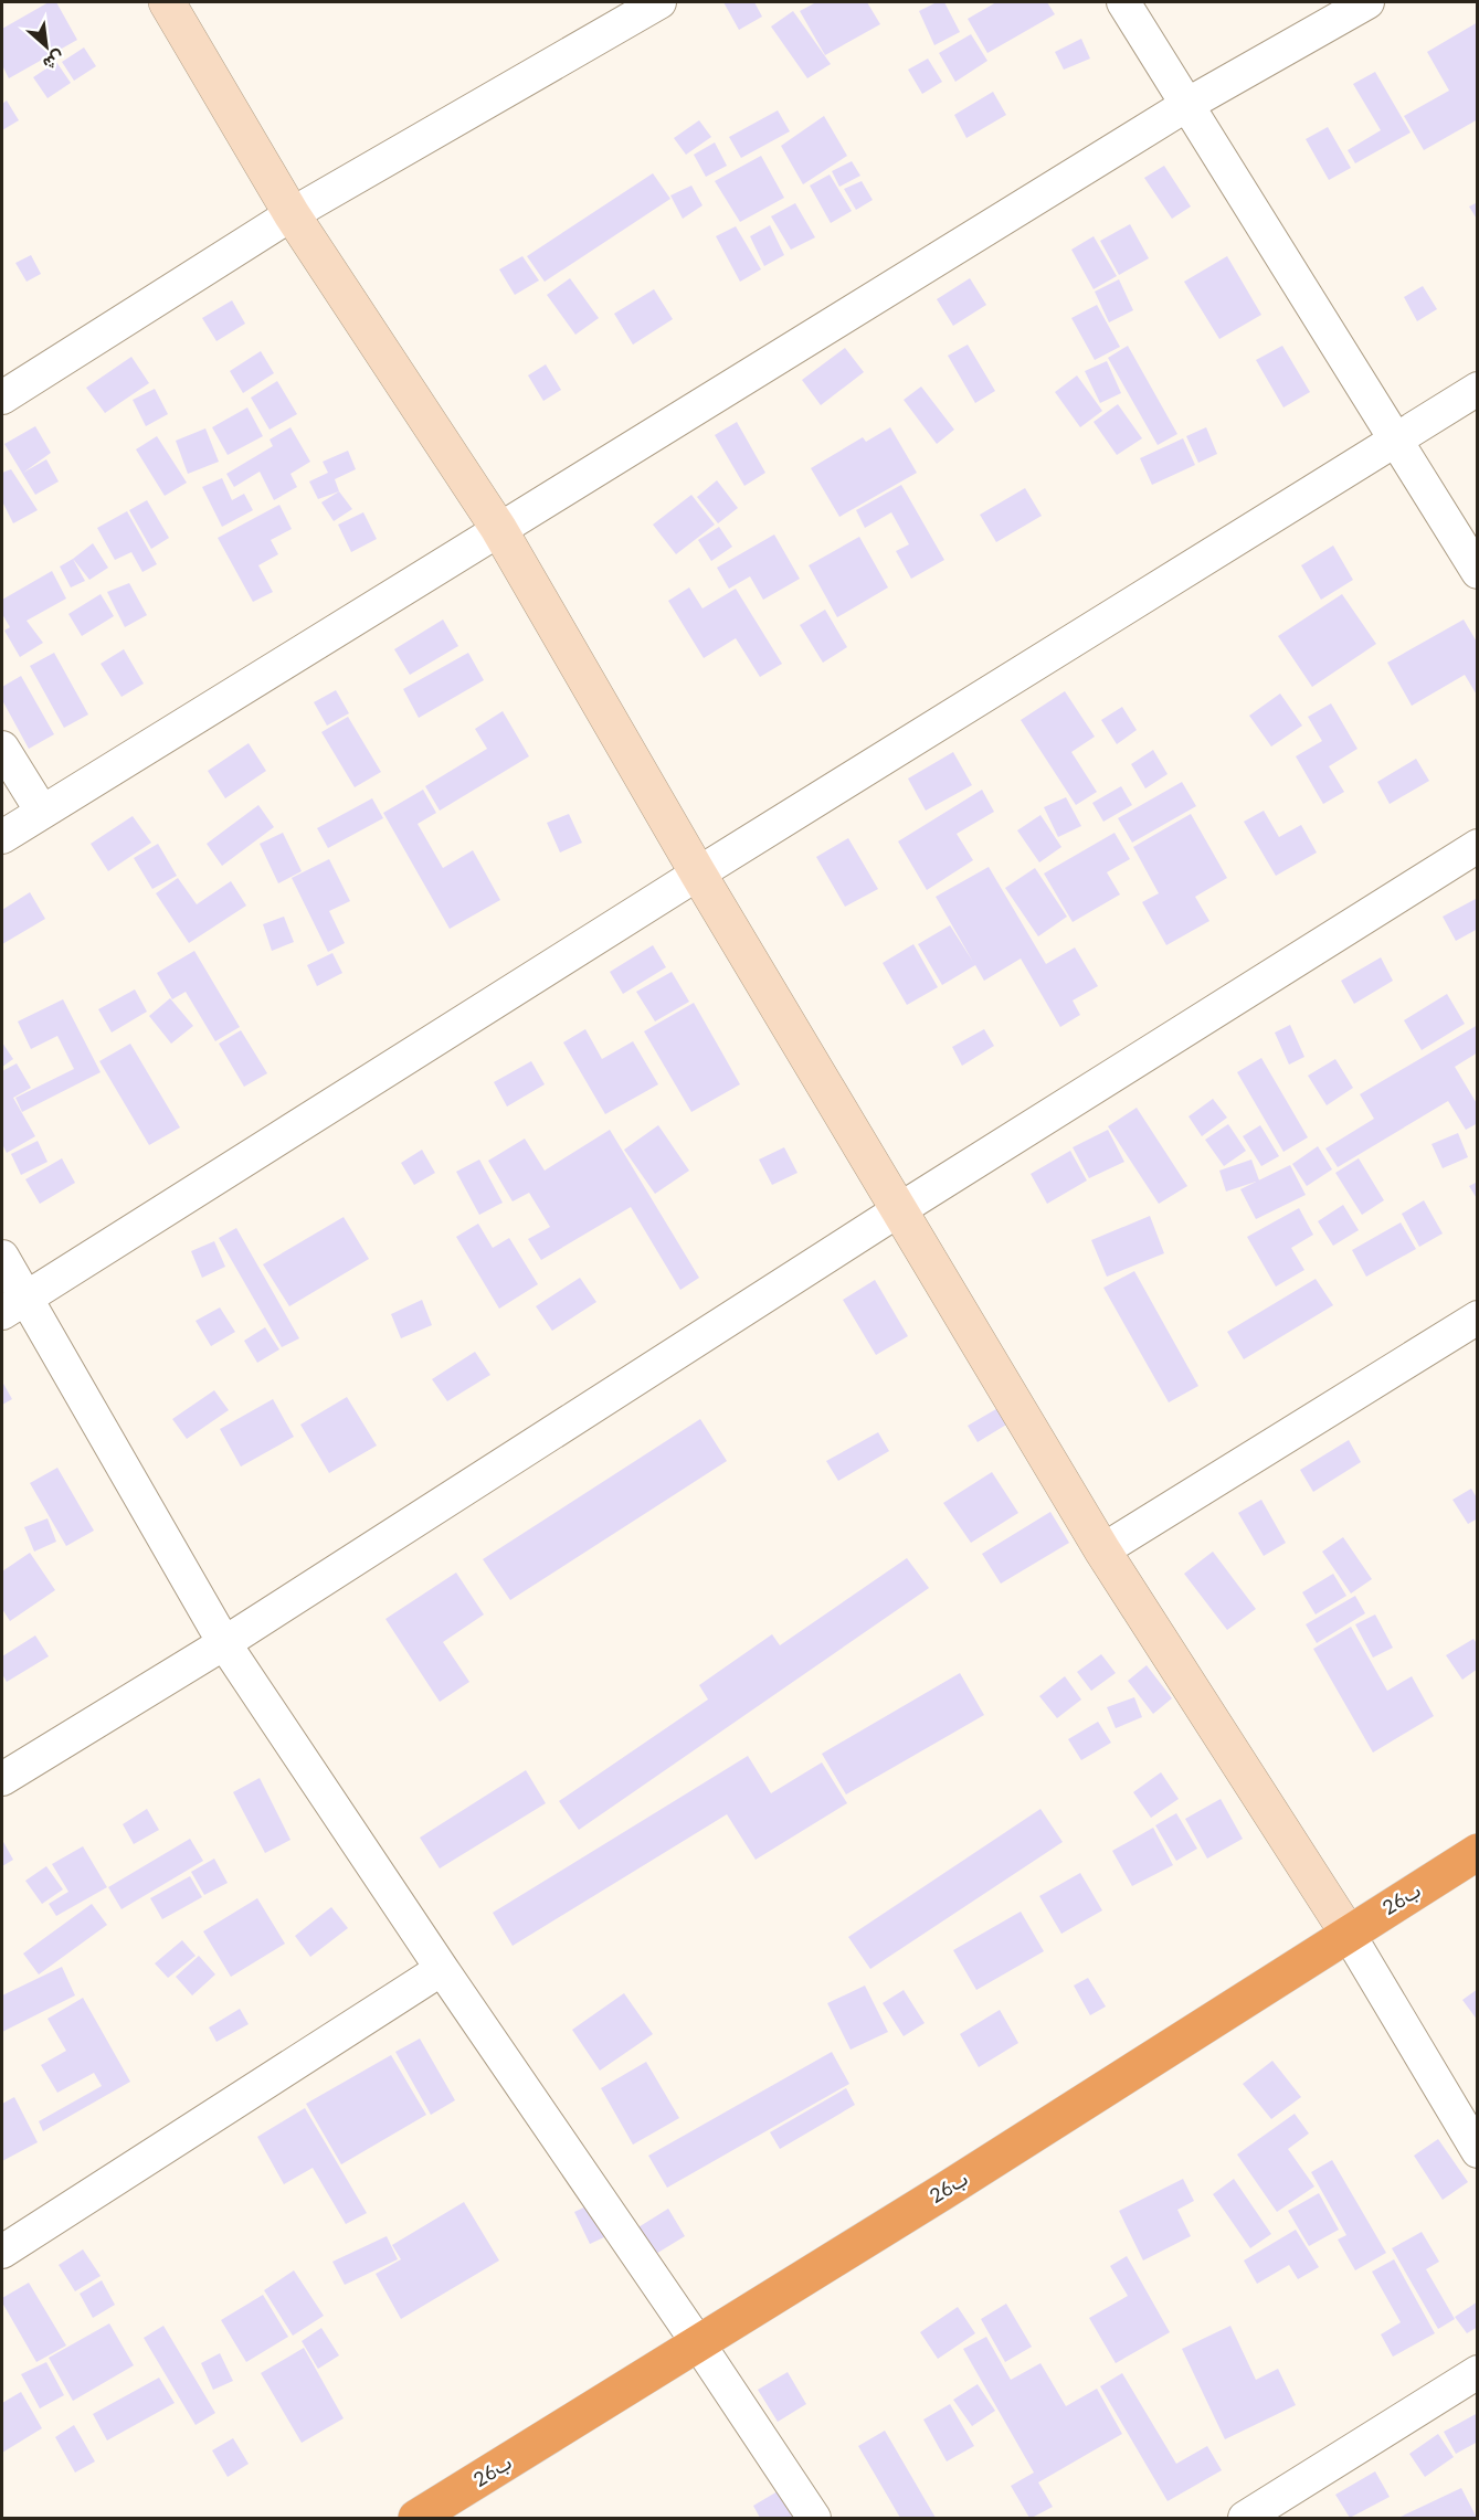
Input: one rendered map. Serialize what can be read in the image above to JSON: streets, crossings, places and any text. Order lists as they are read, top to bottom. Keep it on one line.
{"streets":{"highway":["26ب"]},"north":"bottom right"}
